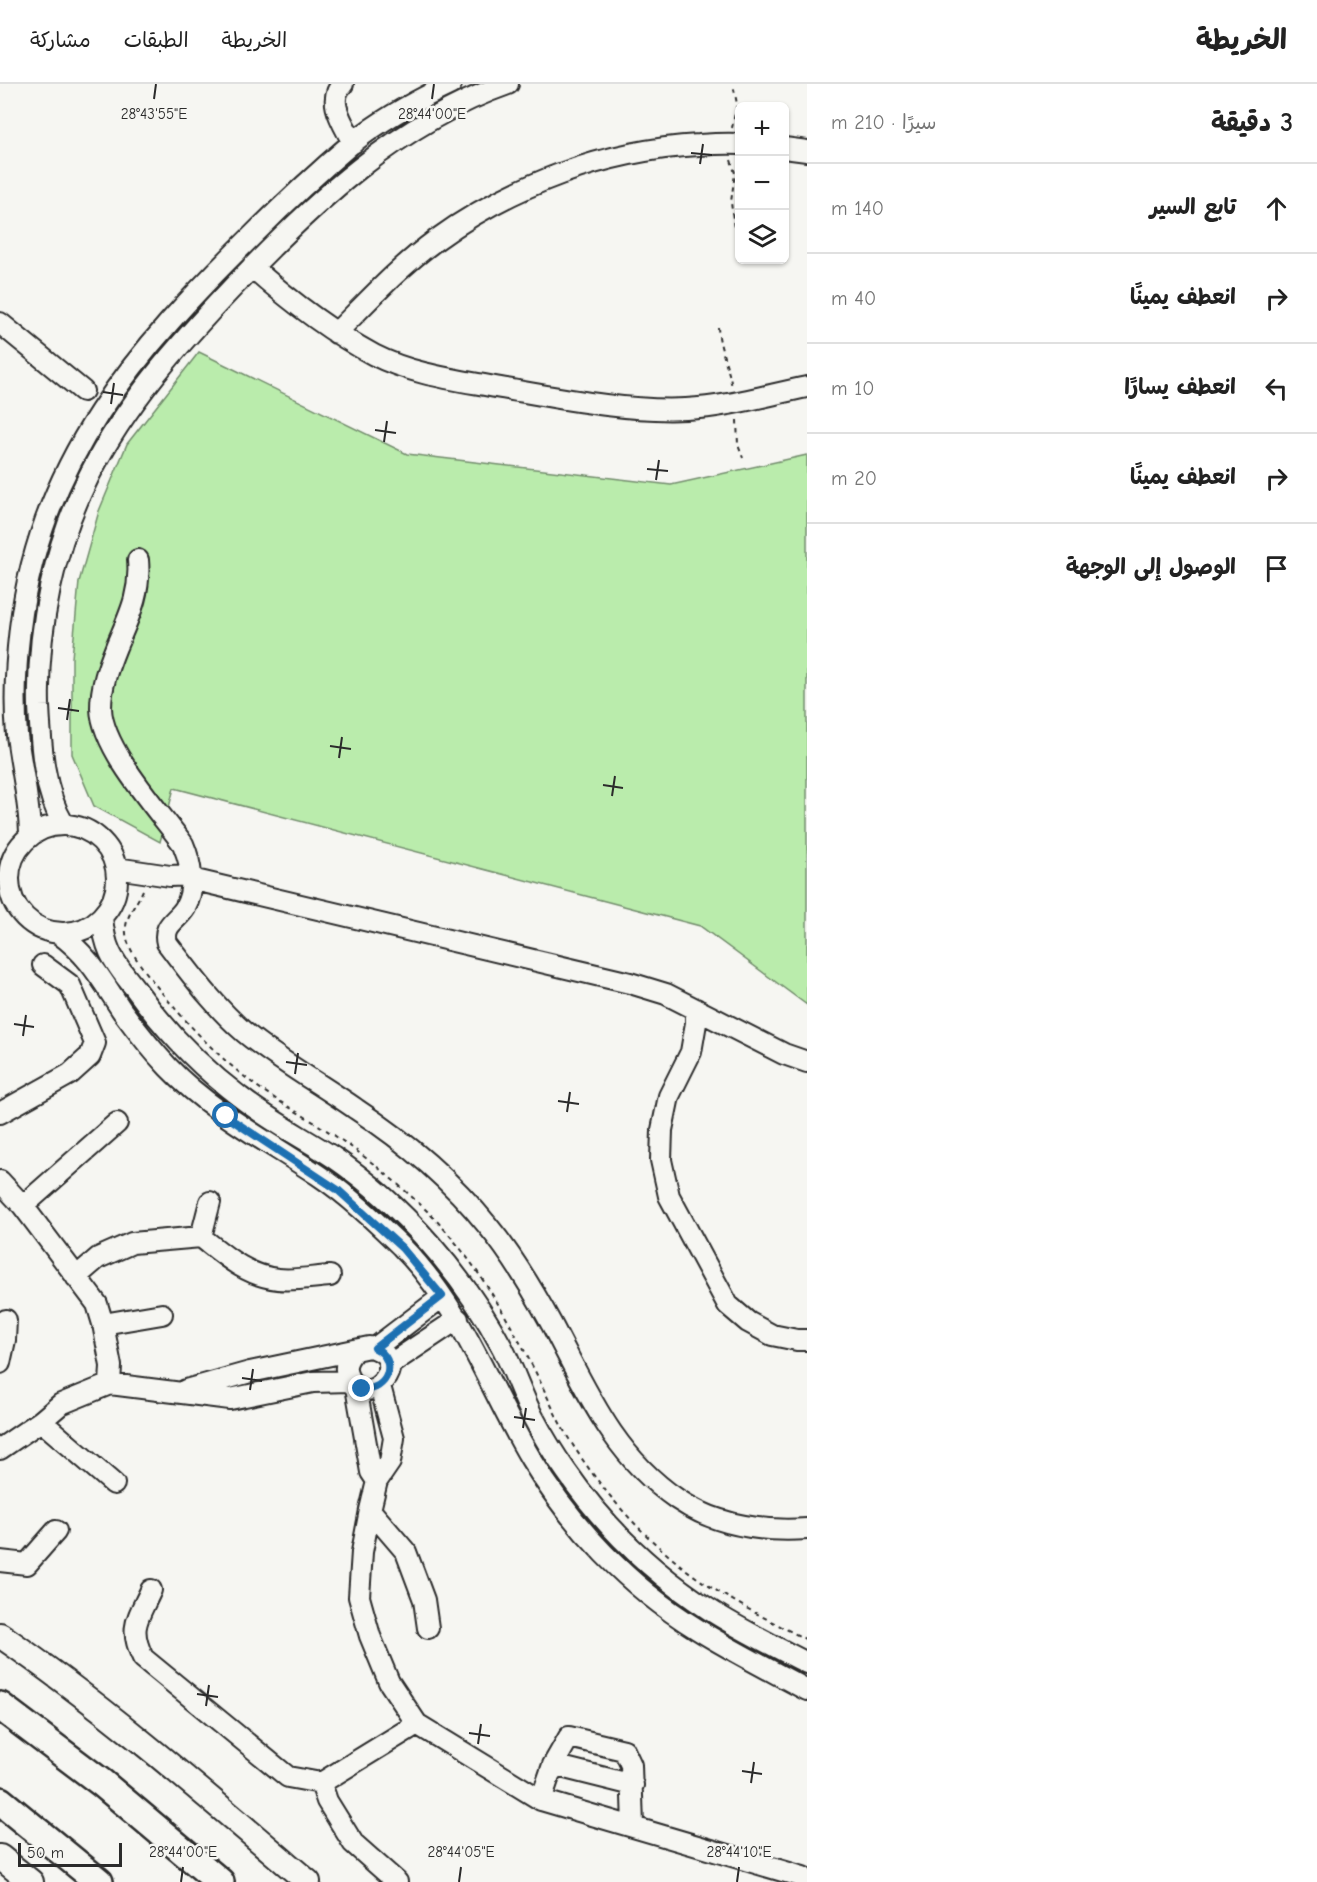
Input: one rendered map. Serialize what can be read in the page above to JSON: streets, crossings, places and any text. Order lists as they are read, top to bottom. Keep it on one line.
{"scale_bar":"50 m","page":{"header":"الخريطة","nav":["الخريطة","الطبقات","مشاركة"],"heading":["3 دقيقة","سيرًا · 210 m"],"map_buttons":["+","−"],"list":[["تابع السير","140 m"],["انعطف يمينًا","40 m"],["انعطف يسارًا","10 m"],["انعطف يمينًا","20 m"],"الوصول إلى الوجهة"],"scale":"50 m"},"coordinates":["28°43'55\"E","28°44'00\"E","28°44'05\"E","28°44'10\"E"]}
